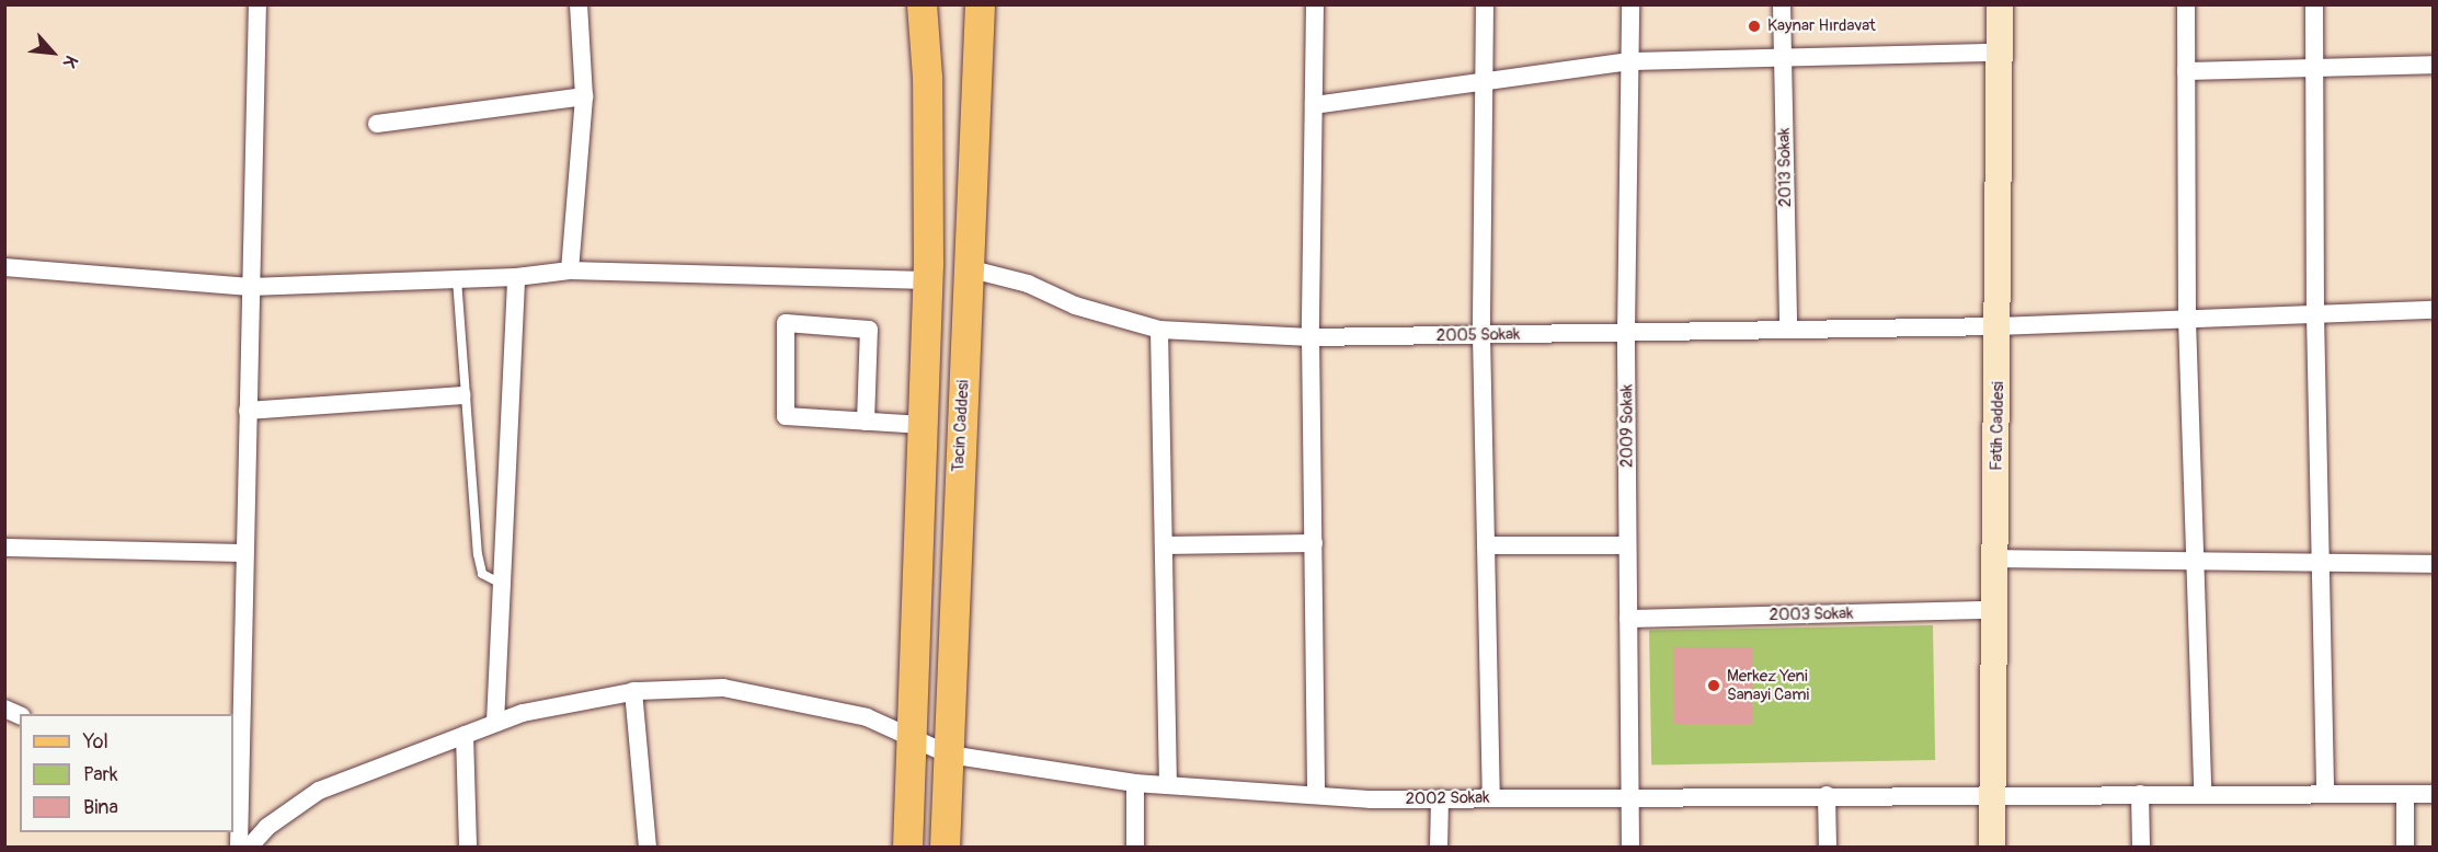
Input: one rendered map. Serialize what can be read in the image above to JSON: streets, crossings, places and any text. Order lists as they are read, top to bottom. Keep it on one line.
{"streets":{"main road":["Tacin Caddesi"],"street":["2013 Sokak","2005 Sokak","2009 Sokak","Fatih Caddesi","2003 Sokak","2002 Sokak"]},"crossings":[["2013 Sokak","2005 Sokak"],["2005 Sokak","Tacin Caddesi"],["2005 Sokak","2009 Sokak"],["2005 Sokak","Fatih Caddesi"],["Tacin Caddesi","2002 Sokak"],["2009 Sokak","2003 Sokak"],["2009 Sokak","2002 Sokak"],["Fatih Caddesi","2003 Sokak"],["Fatih Caddesi","2002 Sokak"]],"places":["Kaynar Hırdavat","Merkez Yeni Sanayi Cami"],"legend":["Yol","Park","Bina"],"north":"bottom right"}
